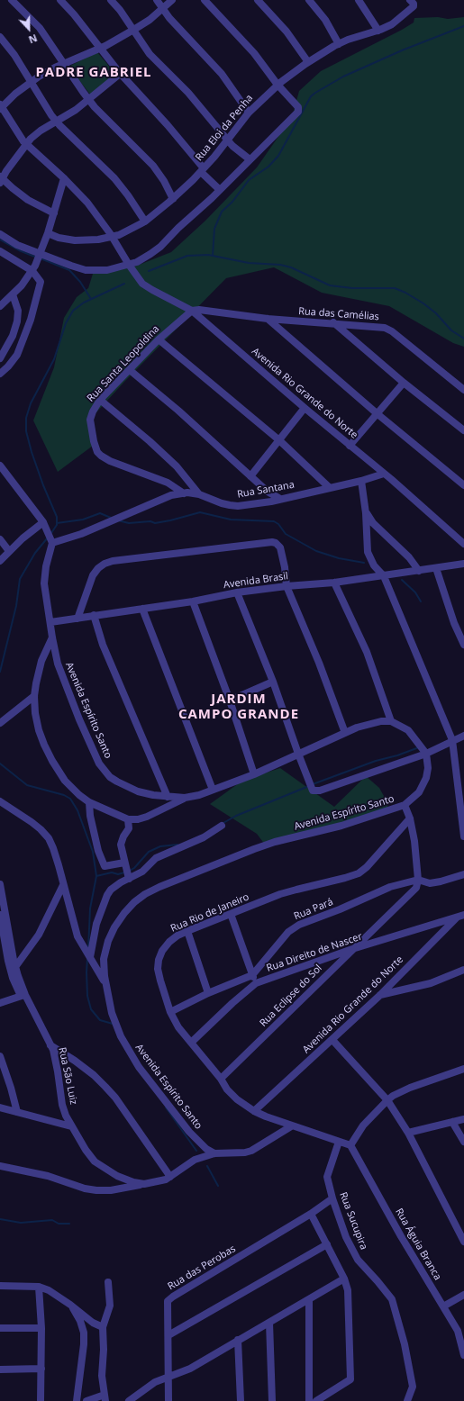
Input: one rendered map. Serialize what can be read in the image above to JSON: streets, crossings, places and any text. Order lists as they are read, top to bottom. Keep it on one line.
{"streets":{"street":["Rua Eloi da Penha","Rua das Camélias","Rua Santa Leopoldina","Avenida Rio Grande do Norte","Rua Santana","Avenida Brasil","Avenida Espírito Santo","Rua Pará","Rua Rio de Janeiro","Rua Direito de Nascer","Rua Eclipse do Sol","Rua São Luiz","Rua Sucupira","Rua Águia Branca","Rua das Perobas"]},"crossings":[["Rua Eloi da Penha","Avenida Rio Grande do Norte"],["Rua das Camélias","Rua Santa Leopoldina"],["Rua das Camélias","Avenida Rio Grande do Norte"],["Rua Santa Leopoldina","Avenida Rio Grande do Norte"],["Rua Santa Leopoldina","Rua Santana"],["Avenida Rio Grande do Norte","Rua Santana"],["Avenida Rio Grande do Norte","Rua Rio de Janeiro"],["Avenida Rio Grande do Norte","Rua Direito de Nascer"],["Rua Santana","Avenida Espírito Santo"],["Avenida Brasil","Avenida Espírito Santo"],["Avenida Espírito Santo","Rua São Luiz"],["Rua Pará","Rua Rio de Janeiro"],["Rua Pará","Rua Eclipse do Sol"],["Rua Rio de Janeiro","Rua Direito de Nascer"],["Rua Rio de Janeiro","Rua Eclipse do Sol"],["Rua Rio de Janeiro","Rua Sucupira"],["Rua Rio de Janeiro","Rua Águia Branca"],["Rua Direito de Nascer","Rua Eclipse do Sol"],["Rua Sucupira","Rua das Perobas"]],"districts":["PADRE GABRIEL","JARDIM CAMPO GRANDE"],"north":"bottom"}
